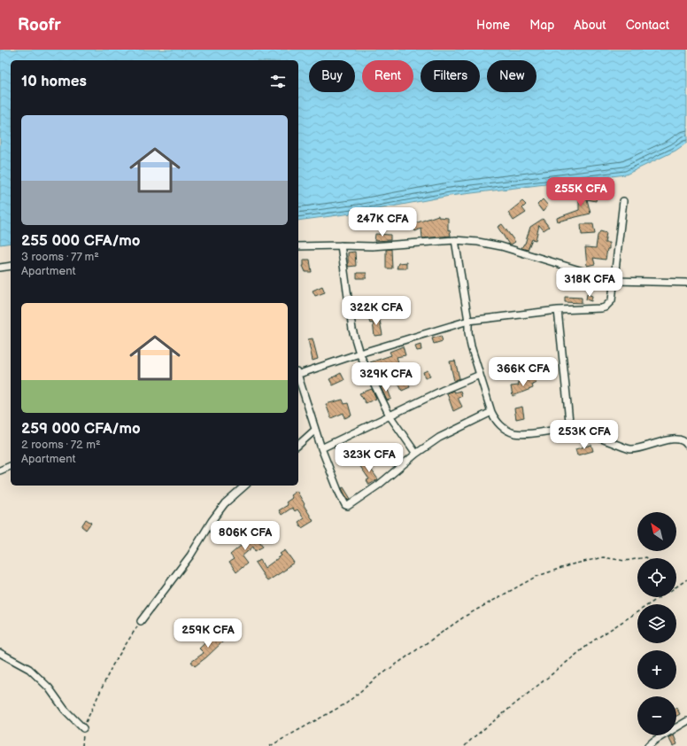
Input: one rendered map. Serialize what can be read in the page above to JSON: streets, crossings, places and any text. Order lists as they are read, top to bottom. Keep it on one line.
{"north":"top left","page":{"header":"Roofr","nav":["Home","Map","About","Contact"],"chip":["Buy","Rent","Filters","New"],"heading":"10 homes","list":[{"name":"255 000 CFA/mo","note":"3 rooms · 77 m² · Apartment"},{"name":"259 000 CFA/mo","note":"2 rooms · 72 m² · Apartment"}],"price":["255K CFA","247K CFA","318K CFA","322K CFA","366K CFA","329K CFA","253K CFA","323K CFA","806K CFA","259K CFA"],"map_buttons":["+","−"]}}
